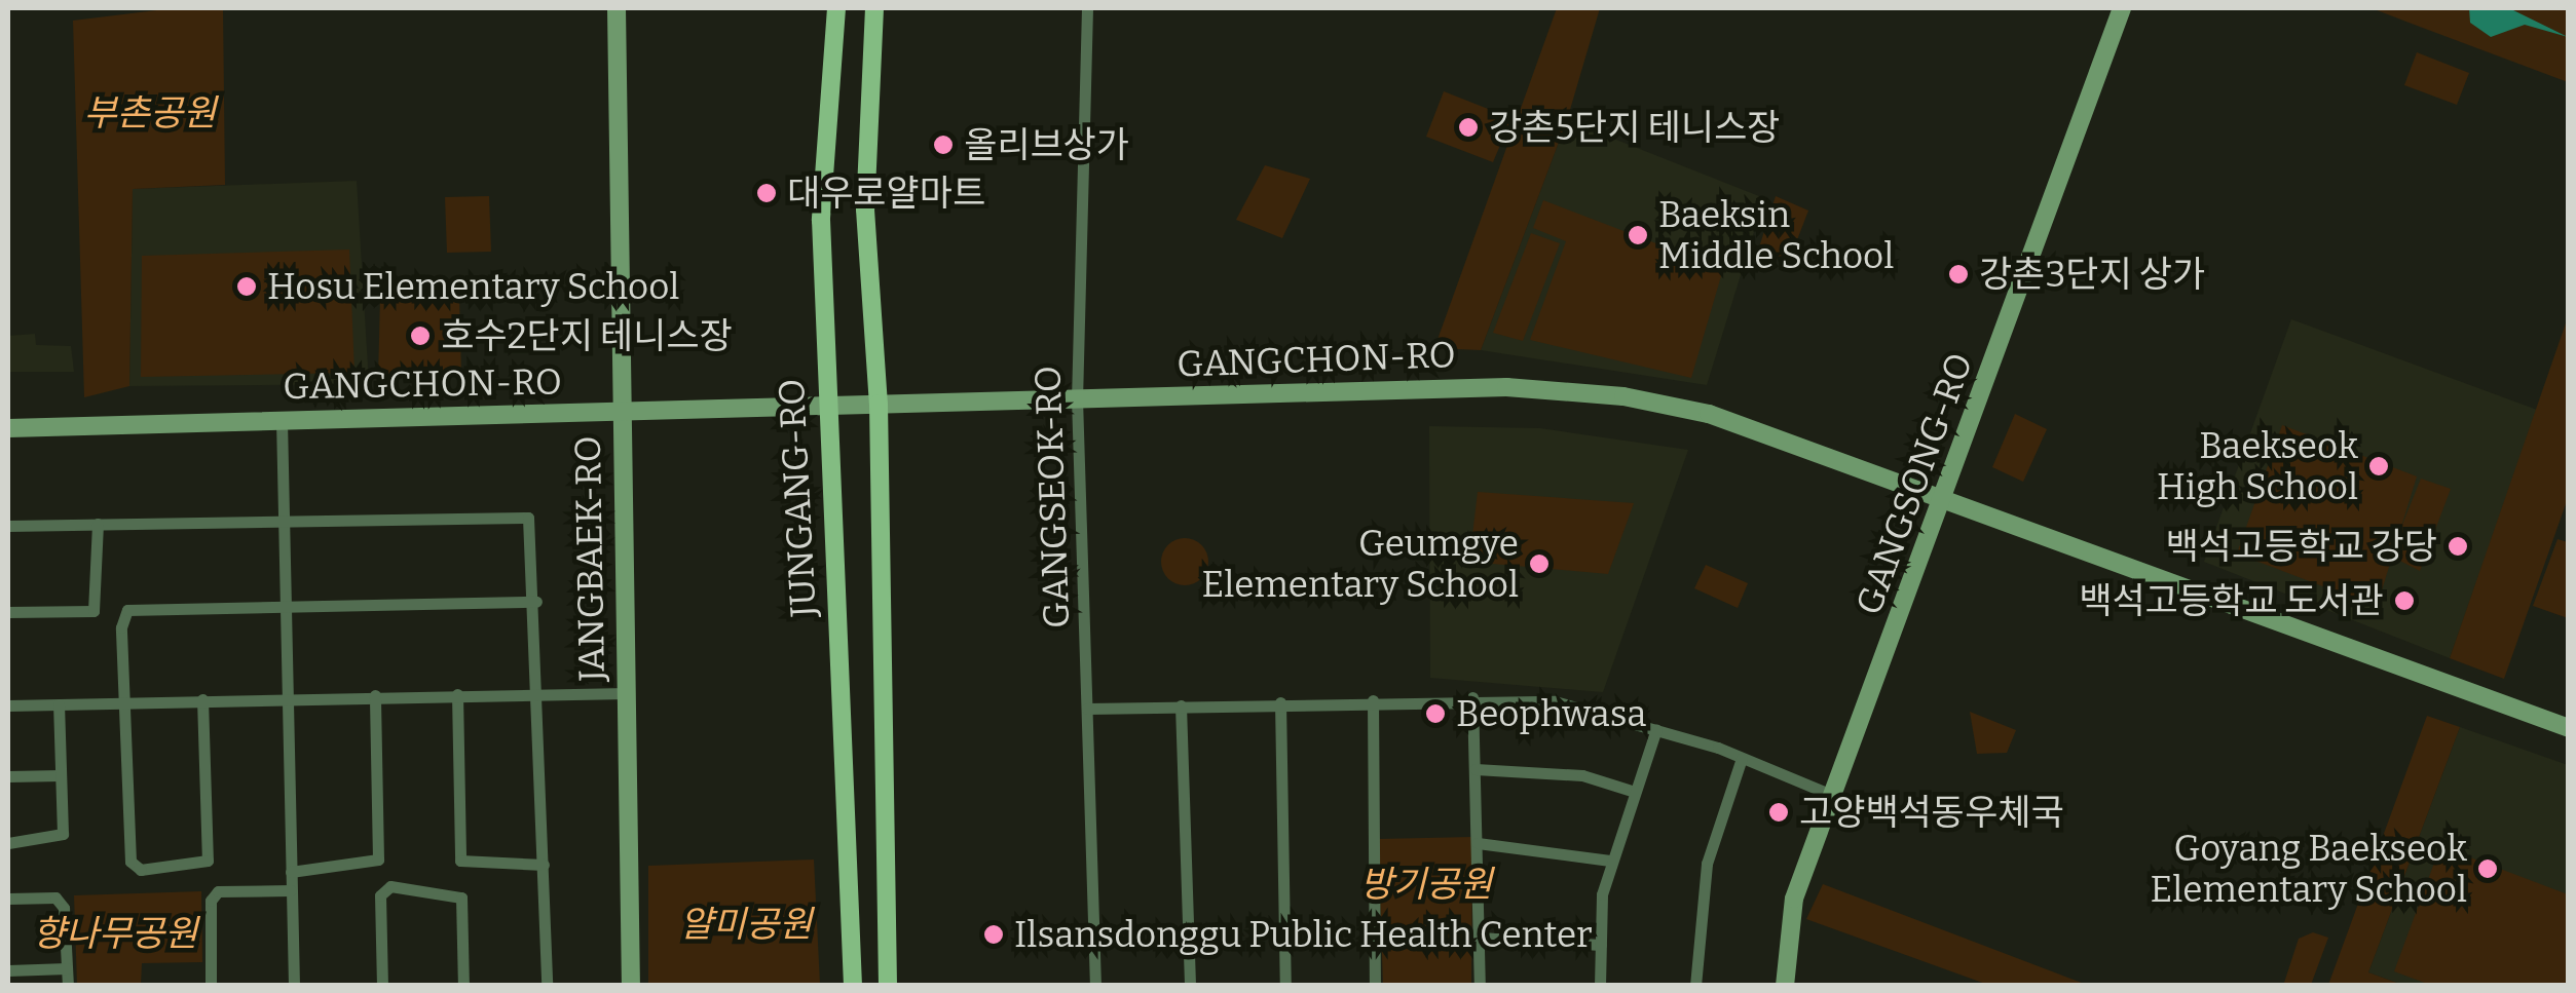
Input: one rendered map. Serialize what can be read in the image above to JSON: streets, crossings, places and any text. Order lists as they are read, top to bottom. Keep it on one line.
{"streets":{"main road":["GANGCHON-RO","GANGSONG-RO","JUNGANG-RO","JANGBAEK-RO"],"street":["GANGSEOK-RO"]},"crossings":[["GANGCHON-RO","GANGSONG-RO"],["GANGCHON-RO","GANGSEOK-RO"],["GANGCHON-RO","JUNGANG-RO"],["GANGCHON-RO","JANGBAEK-RO"]],"parks":["부촌공원","방기공원","얄미공원","향나무공원"],"places":["강촌5단지 테니스장","올리브상가","대우로얄마트","Baeksin Middle School","강촌3단지 상가","Hosu Elementary School","호수2단지 테니스장","Baekseok High School","백석고등학교 강당","Geumgye Elementary School","백석고등학교 도서관","Beophwasa","고양백석동우체국","Goyang Baekseok Elementary School","Ilsansdonggu Public Health Center"]}
